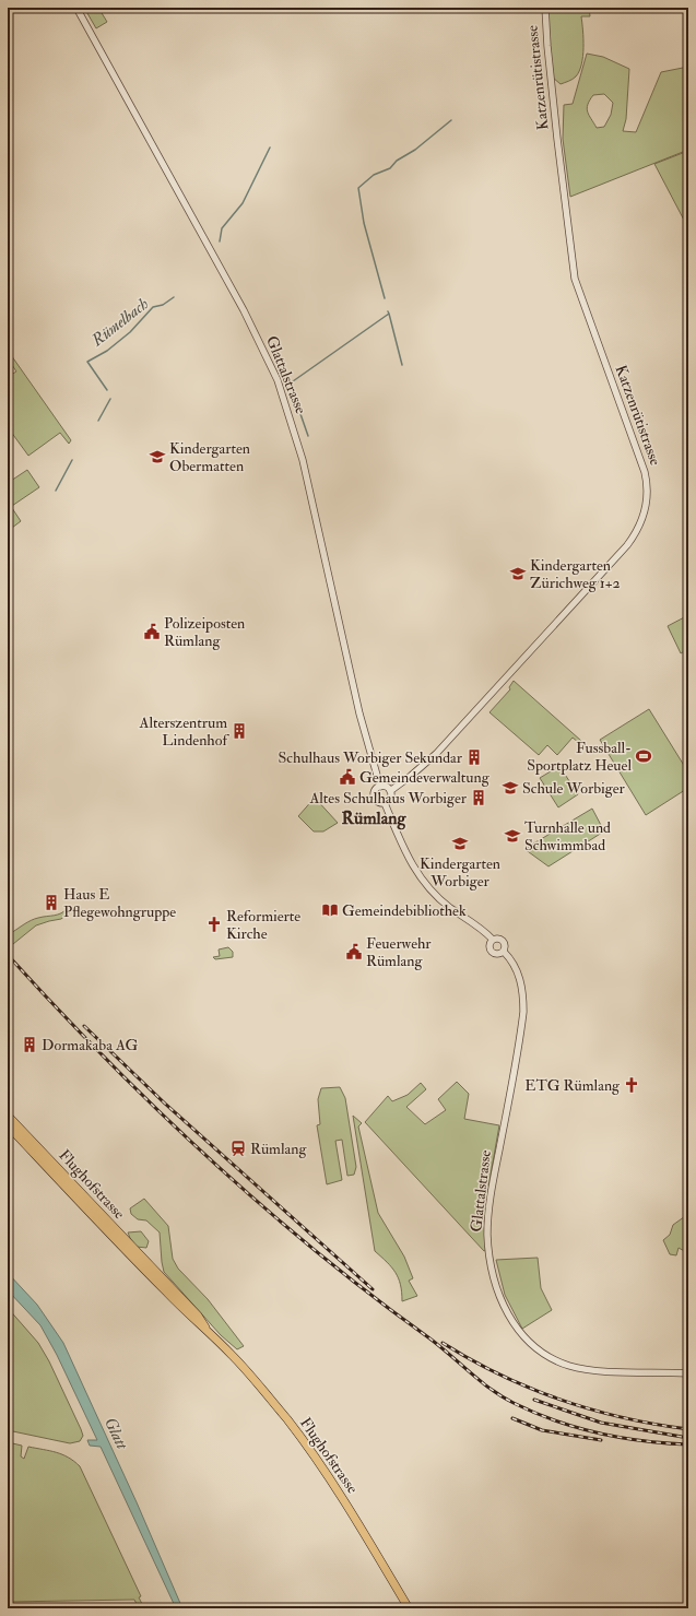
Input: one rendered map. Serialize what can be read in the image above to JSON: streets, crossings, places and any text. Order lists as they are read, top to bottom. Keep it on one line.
{"streets":{"main road":["Flughofstrasse"],"street":["Katzenrütistrasse","Glattalstrasse"]},"crossings":[["Katzenrütistrasse","Glattalstrasse"]],"districts":["Rümlang"],"water":["Rümelbach","Glatt"],"places":{"school or university":["Kindergarten Obermatten","Kindergarten Zürichweg 1+2","Schule Worbiger","Turnhalle und Schwimmbad","Kindergarten Worbiger"],"public building":["Polizeiposten Rümlang","Gemeindeverwaltung","Feuerwehr Rümlang"],"building":["Alterszentrum Lindenhof","Schulhaus Worbiger Sekundar","Altes Schulhaus Worbiger","Haus E Pflegewohngruppe","Dormakaba AG"],"sports":["Fussball- Sportplatz Heuel"],"library":["Gemeindebibliothek"],"church":["Reformierte Kirche","ETG Rümlang"],"station":["Rümlang"]}}
